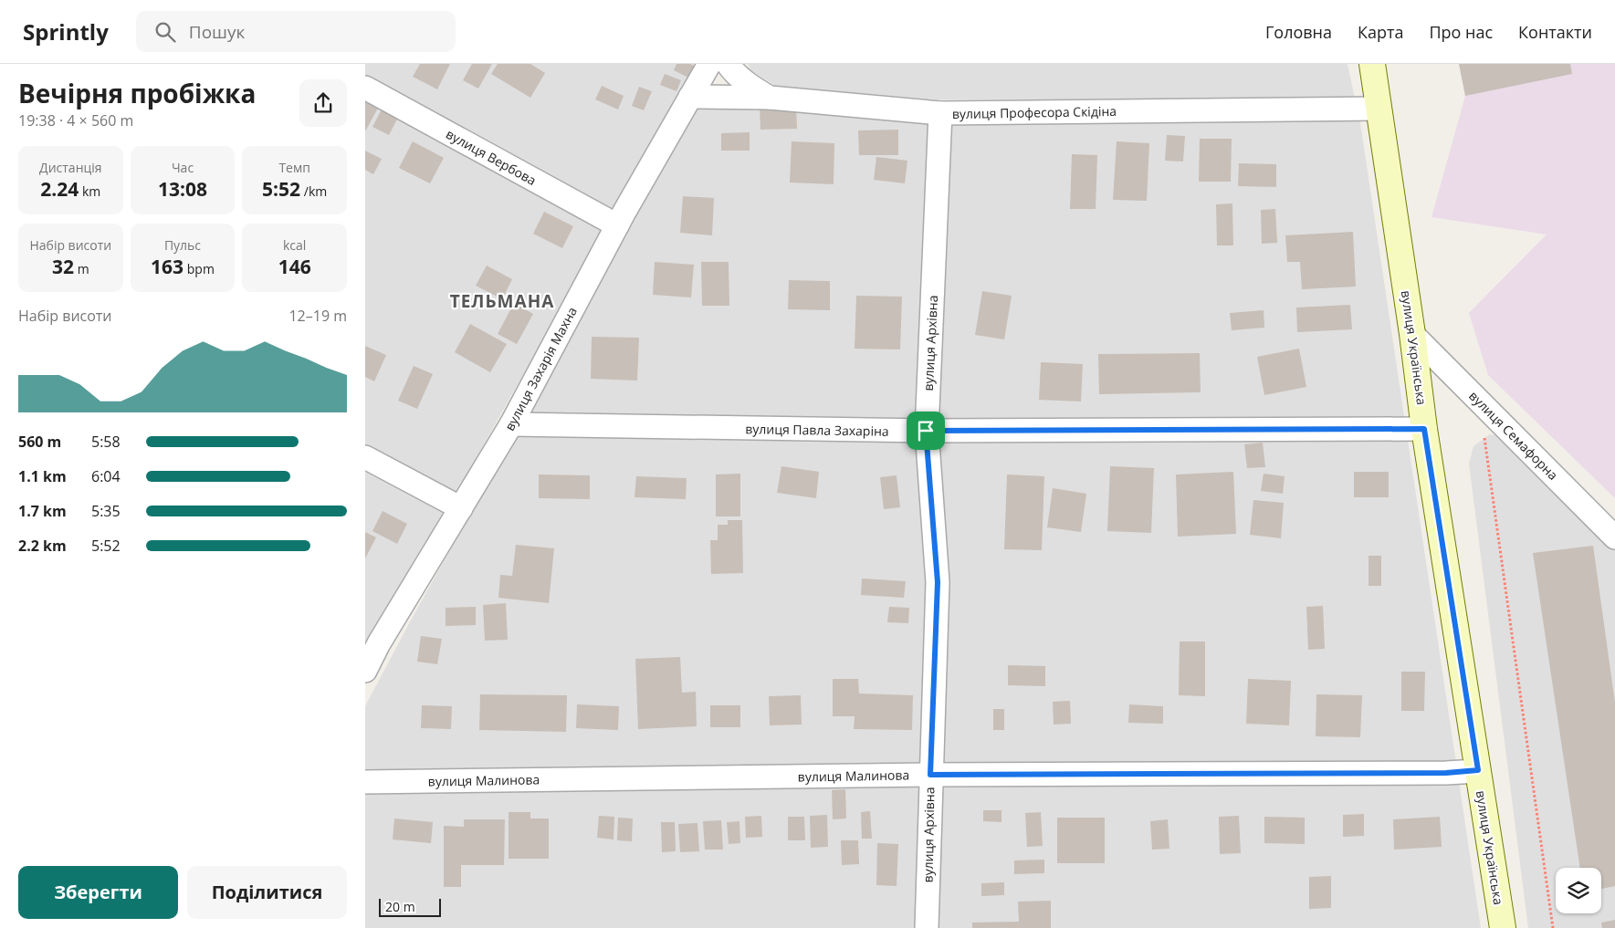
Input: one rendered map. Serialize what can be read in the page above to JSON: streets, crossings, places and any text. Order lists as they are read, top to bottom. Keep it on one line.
{"streets":{"main road":["вулиця Українська"],"street":["вулиця Професора Скідіна","вулиця Вербова","вулиця Архівна","вулиця Захарія Махна","вулиця Павла Захаріна","вулиця Семафорна","вулиця Малинова"]},"crossings":[["вулиця Професора Скідіна","вулиця Архівна"],["вулиця Професора Скідіна","вулиця Українська"],["вулиця Професора Скідіна","вулиця Захарія Махна"],["вулиця Вербова","вулиця Захарія Махна"],["вулиця Архівна","вулиця Павла Захаріна"],["вулиця Архівна","вулиця Малинова"],["вулиця Українська","вулиця Павла Захаріна"],["вулиця Українська","вулиця Семафорна"],["вулиця Українська","вулиця Малинова"],["вулиця Захарія Махна","вулиця Павла Захаріна"]],"districts":["ТЕЛЬМАНА"],"scale_bar":"20 m","page":{"header":"Sprintly","search":"Пошук","nav":["Головна","Карта","Про нас","Контакти"],"heading":["Вечірня пробіжка","19:38 · 4 × 560 m"],"stats":[["Дистанція","2.24 km"],["Час","13:08"],["Темп","5:52 /km"],["Набір висоти","32 m"],["Пульс","163 bpm"],["kcal","146"]],"chart":["Набір висоти","12–19 m"],"list":[{"name":"560 m","note":"5:58"},{"name":"1.1 km","note":"6:04"},{"name":"1.7 km","note":"5:35"},{"name":"2.2 km","note":"5:52"}],"buttons":["Зберегти","Поділитися"],"scale":"20 m"}}
